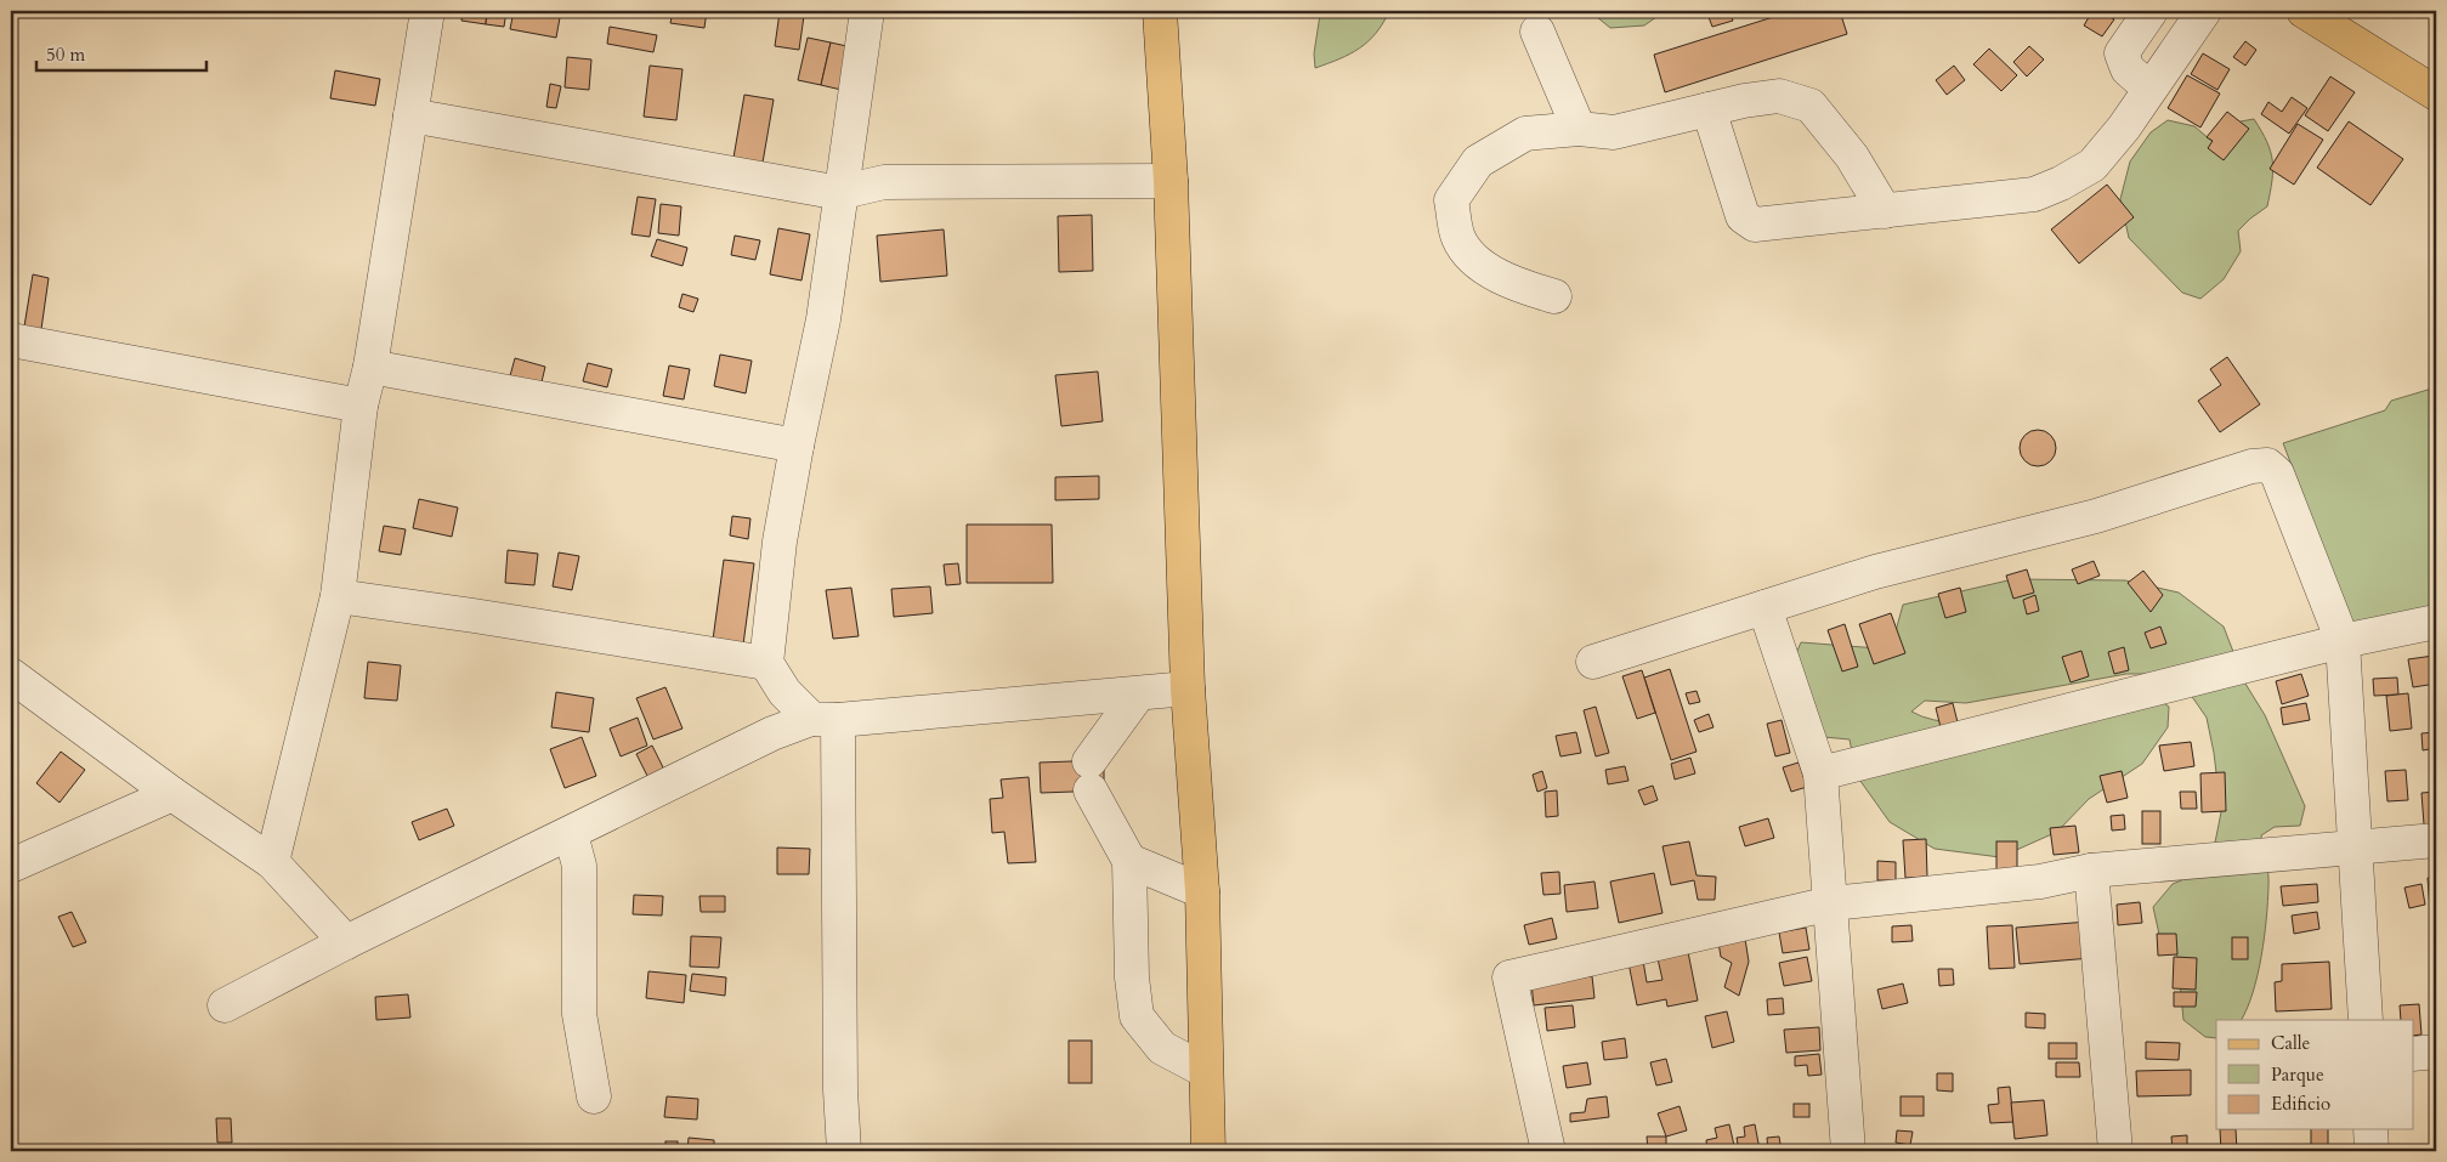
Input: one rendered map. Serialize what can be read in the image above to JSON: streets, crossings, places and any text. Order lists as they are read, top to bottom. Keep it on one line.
{"legend":["Calle","Parque","Edificio"],"scale_bar":"50 m"}
